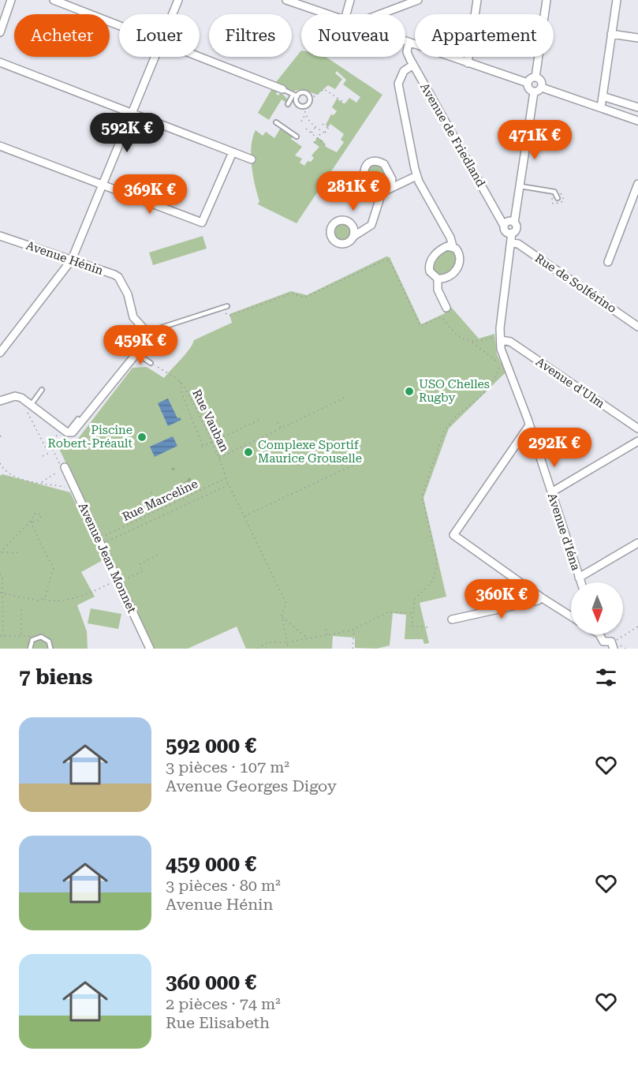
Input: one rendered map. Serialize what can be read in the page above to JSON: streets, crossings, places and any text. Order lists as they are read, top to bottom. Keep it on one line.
{"streets":{"street":["Avenue de Friedland","Avenue Hénin","Rue de Solférino","Avenue d'Ulm","Avenue d'Iéna","Avenue Jean Monnet"],"path":["Rue Vauban","Rue Marceline"]},"crossings":[["Avenue de Friedland","Avenue d'Iéna"],["Rue de Solférino","Avenue d'Iéna"],["Avenue d'Ulm","Avenue d'Iéna"],["Rue Vauban","Rue Marceline"],["Rue Marceline","Avenue Jean Monnet"]],"places":["USO Chelles Rugby","Piscine Robert-Préault","Complexe Sportif Maurice Grouselle"],"north":"bottom","page":{"chip":["Acheter","Louer","Filtres","Nouveau","Appartement"],"price":["592K €","471K €","281K €","369K €","459K €","292K €","360K €"],"heading":"7 biens","list":[{"name":"592 000 €","note":"3 pièces · 107 m² · Avenue Georges Digoy"},{"name":"459 000 €","note":"3 pièces · 80 m² · Avenue Hénin"},{"name":"360 000 €","note":"2 pièces · 74 m² · Rue Elisabeth"}]}}
